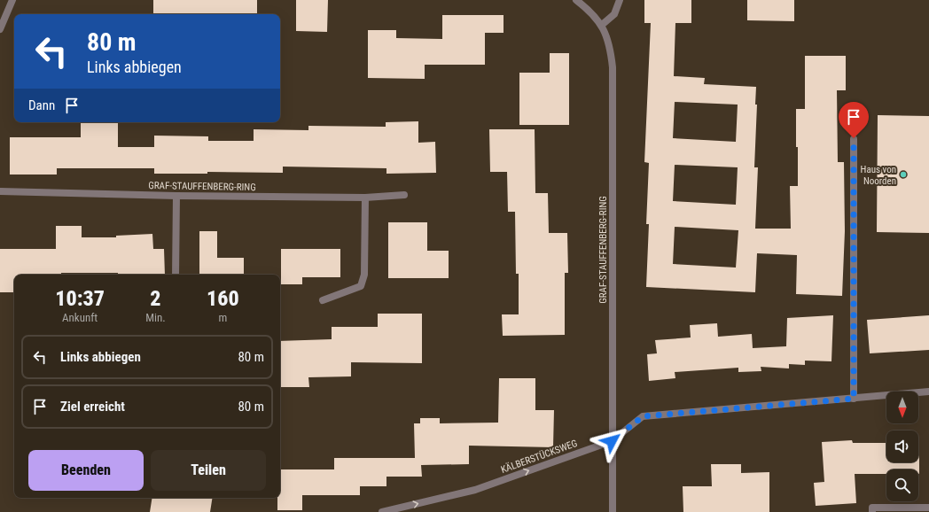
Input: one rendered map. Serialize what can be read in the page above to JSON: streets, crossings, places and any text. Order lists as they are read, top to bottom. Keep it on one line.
{"streets":{"street":["GRAF-STAUFFENBERG-RING","KÄLBERSTÜCKSWEG"]},"crossings":[["GRAF-STAUFFENBERG-RING","KÄLBERSTÜCKSWEG"]],"one_way":["KÄLBERSTÜCKSWEG"],"places":["Haus von Noorden"],"north":"bottom","page":{"turn":["80 m","Links abbiegen"],"then":"Dann","eta":["10:37","Ankunft","2","Min.","160","m"],"list":[{"name":"Links abbiegen","value":"80 m"},{"name":"Ziel erreicht","value":"80 m"}],"buttons":["Beenden","Teilen"]}}
